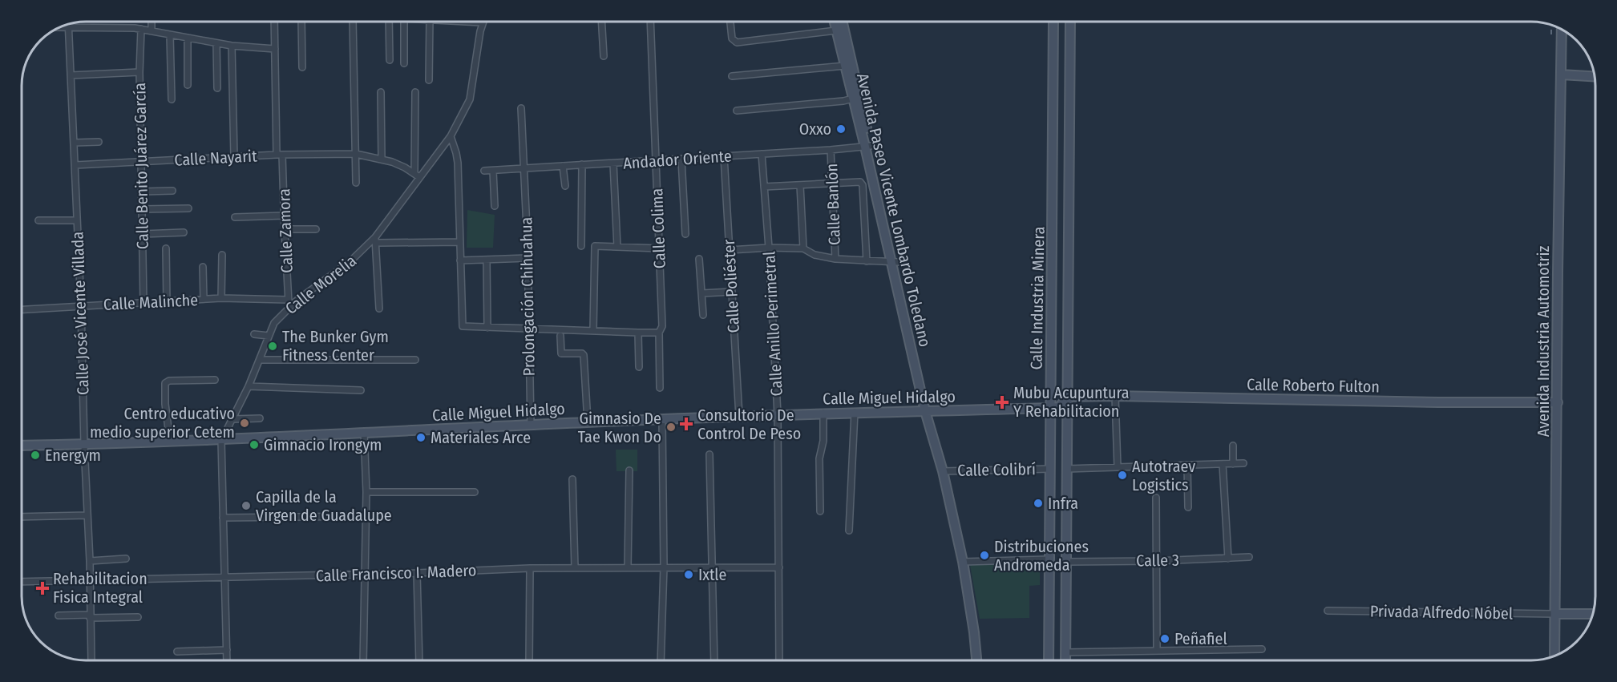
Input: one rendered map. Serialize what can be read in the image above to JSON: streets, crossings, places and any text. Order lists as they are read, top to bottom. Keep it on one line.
{"streets":{"main road":["Avenida Paseo Vicente Lombardo Toledano","Calle Industria Minera","Avenida Industria Automotriz","Calle Roberto Fulton","Calle Miguel Hidalgo"],"street":["Calle Nayarit","Andador Oriente","Calle Benito Juárez García","Calle Banlón","Calle Colima","Calle Zamora","Calle Morelia","Calle Poliéster","Prolongación Chihuahua","Calle Malinche","Calle José Vicente Villada","Calle Anillo Perimetral","Calle Colibrí","Calle 3","Calle Francisco I. Madero","Privada Alfredo Nóbel"]},"crossings":[["Calle Nayarit","Calle Benito Juárez García"],["Calle Nayarit","Calle Zamora"],["Calle Nayarit","Calle Morelia"],["Calle Nayarit","Calle José Vicente Villada"],["Andador Oriente","Calle Banlón"],["Andador Oriente","Avenida Paseo Vicente Lombardo Toledano"],["Andador Oriente","Calle Colima"],["Andador Oriente","Calle Poliéster"],["Andador Oriente","Prolongación Chihuahua"],["Andador Oriente","Calle Anillo Perimetral"],["Calle Benito Juárez García","Calle Malinche"],["Avenida Paseo Vicente Lombardo Toledano","Calle Miguel Hidalgo"],["Avenida Paseo Vicente Lombardo Toledano","Calle Colibrí"],["Calle Zamora","Calle Morelia"],["Calle Zamora","Calle Malinche"],["Calle Morelia","Calle Miguel Hidalgo"],["Calle Morelia","Calle Francisco I. Madero"],["Calle Poliéster","Calle Miguel Hidalgo"],["Prolongación Chihuahua","Calle Miguel Hidalgo"],["Calle Industria Minera","Calle Roberto Fulton"],["Calle Industria Minera","Calle Miguel Hidalgo"],["Calle Industria Minera","Calle Colibrí"],["Calle Industria Minera","Calle 3"],["Calle Malinche","Calle José Vicente Villada"],["Calle José Vicente Villada","Calle Miguel Hidalgo"],["Calle José Vicente Villada","Calle Francisco I. Madero"],["Calle Anillo Perimetral","Calle Miguel Hidalgo"],["Calle Anillo Perimetral","Calle Francisco I. Madero"],["Avenida Industria Automotriz","Calle Roberto Fulton"],["Avenida Industria Automotriz","Privada Alfredo Nóbel"]],"places":{"other":["Oxxo","The Bunker Gym Fitness Center","Centro educativo medio superior Cetem","Gimnasio De Tae Kwon Do","Materiales Arce","Gimnacio Irongym","Energym","Autotraev Logistics","Infra","Capilla de la Virgen de Guadalupe","Distribuciones Andromeda","Ixtle","Peñafiel"],"health":["Mubu Acupuntura Y Rehabilitacion","Consultorio De Control De Peso","Rehabilitacion Fisica Integral"]}}
